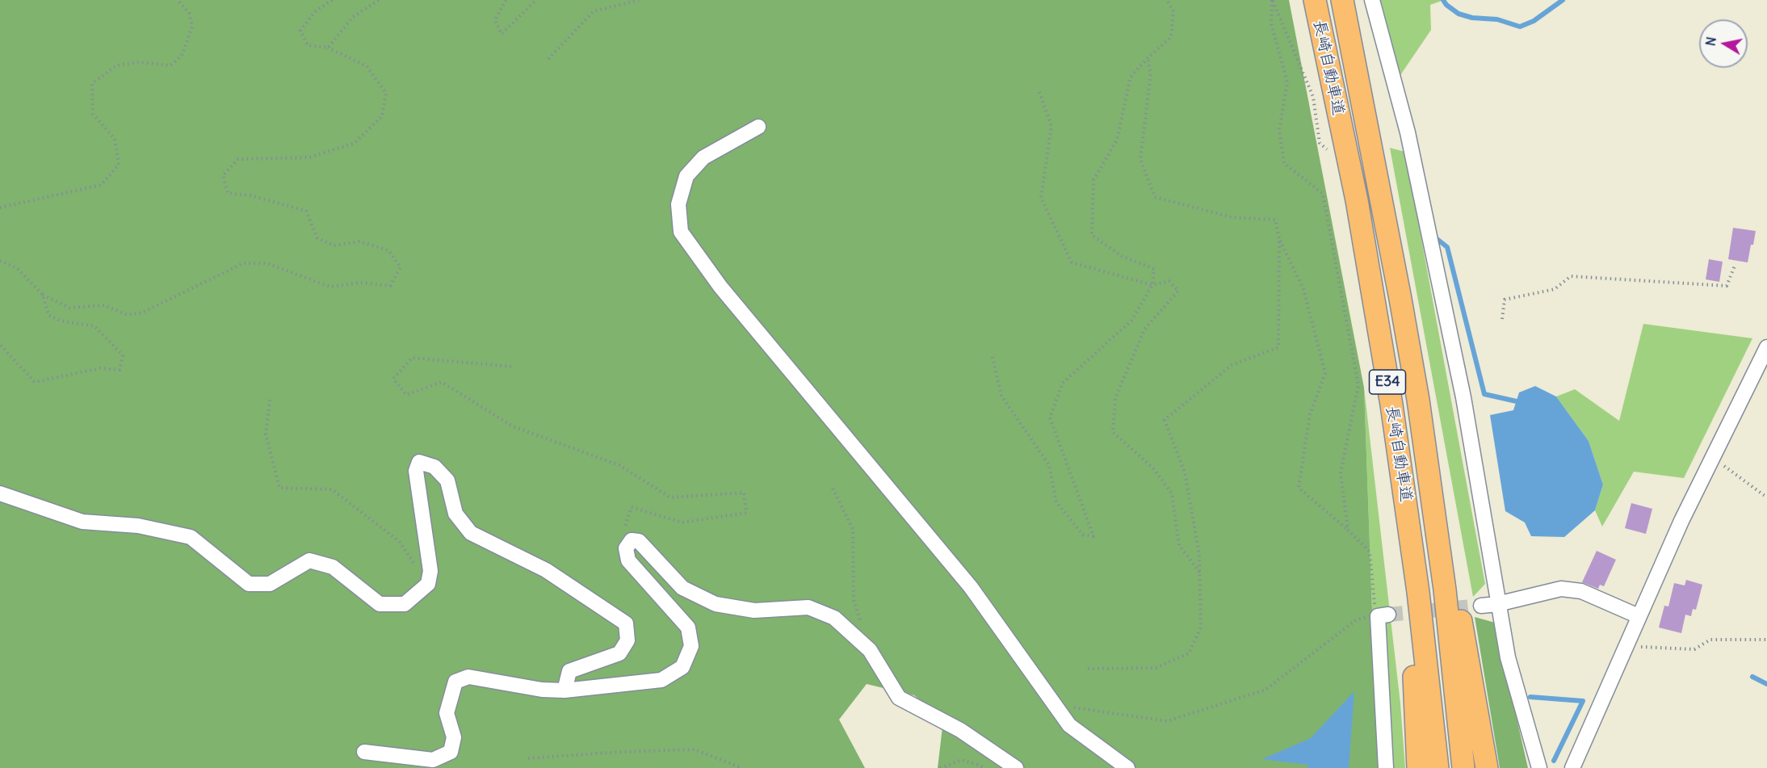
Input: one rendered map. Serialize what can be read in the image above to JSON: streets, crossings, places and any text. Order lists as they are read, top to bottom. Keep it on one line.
{"streets":{"highway":["長崎自動車道","E34"]},"north":"left"}
